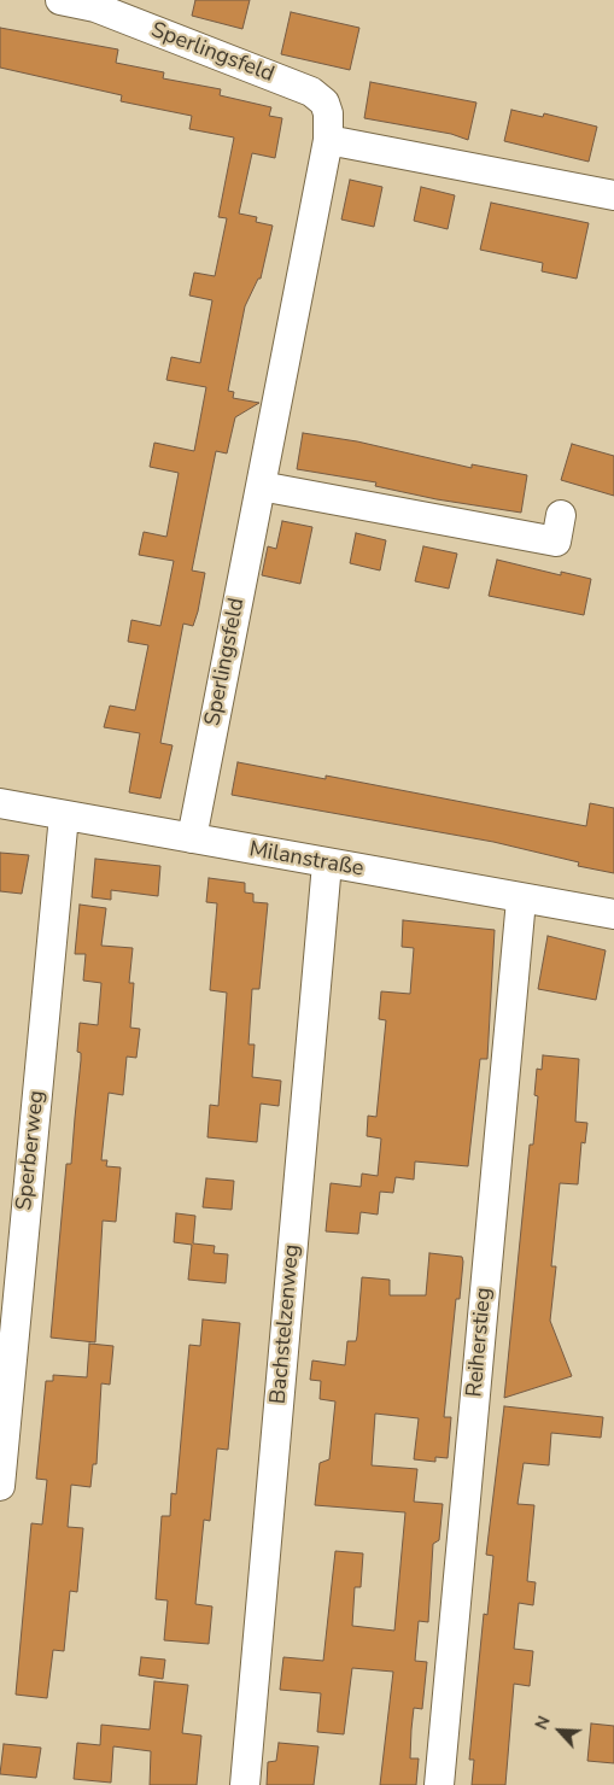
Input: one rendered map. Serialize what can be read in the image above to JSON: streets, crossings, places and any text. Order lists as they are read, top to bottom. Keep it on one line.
{"streets":{"street":["Sperlingsfeld","Milanstraße","Sperberweg","Bachstelzenweg","Reiherstieg"]},"crossings":[["Sperlingsfeld","Milanstraße"],["Milanstraße","Sperberweg"],["Milanstraße","Bachstelzenweg"],["Milanstraße","Reiherstieg"]],"north":"top left"}
